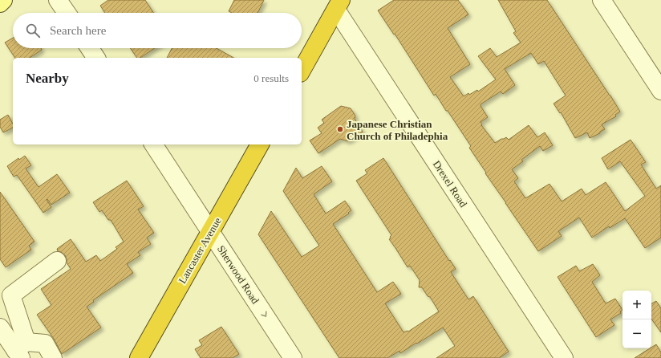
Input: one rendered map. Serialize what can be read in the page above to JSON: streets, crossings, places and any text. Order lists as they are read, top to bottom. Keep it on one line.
{"streets":{"highway":["Lancaster Avenue"],"street":["Drexel Road","Sherwood Road"]},"crossings":[["Lancaster Avenue","Sherwood Road"]],"one_way":["Sherwood Road"],"places":["Japanese Christian Church of Philadephia"],"page":{"search":"Search here","heading":["Nearby","0 results"],"map_buttons":["+","−"]}}
